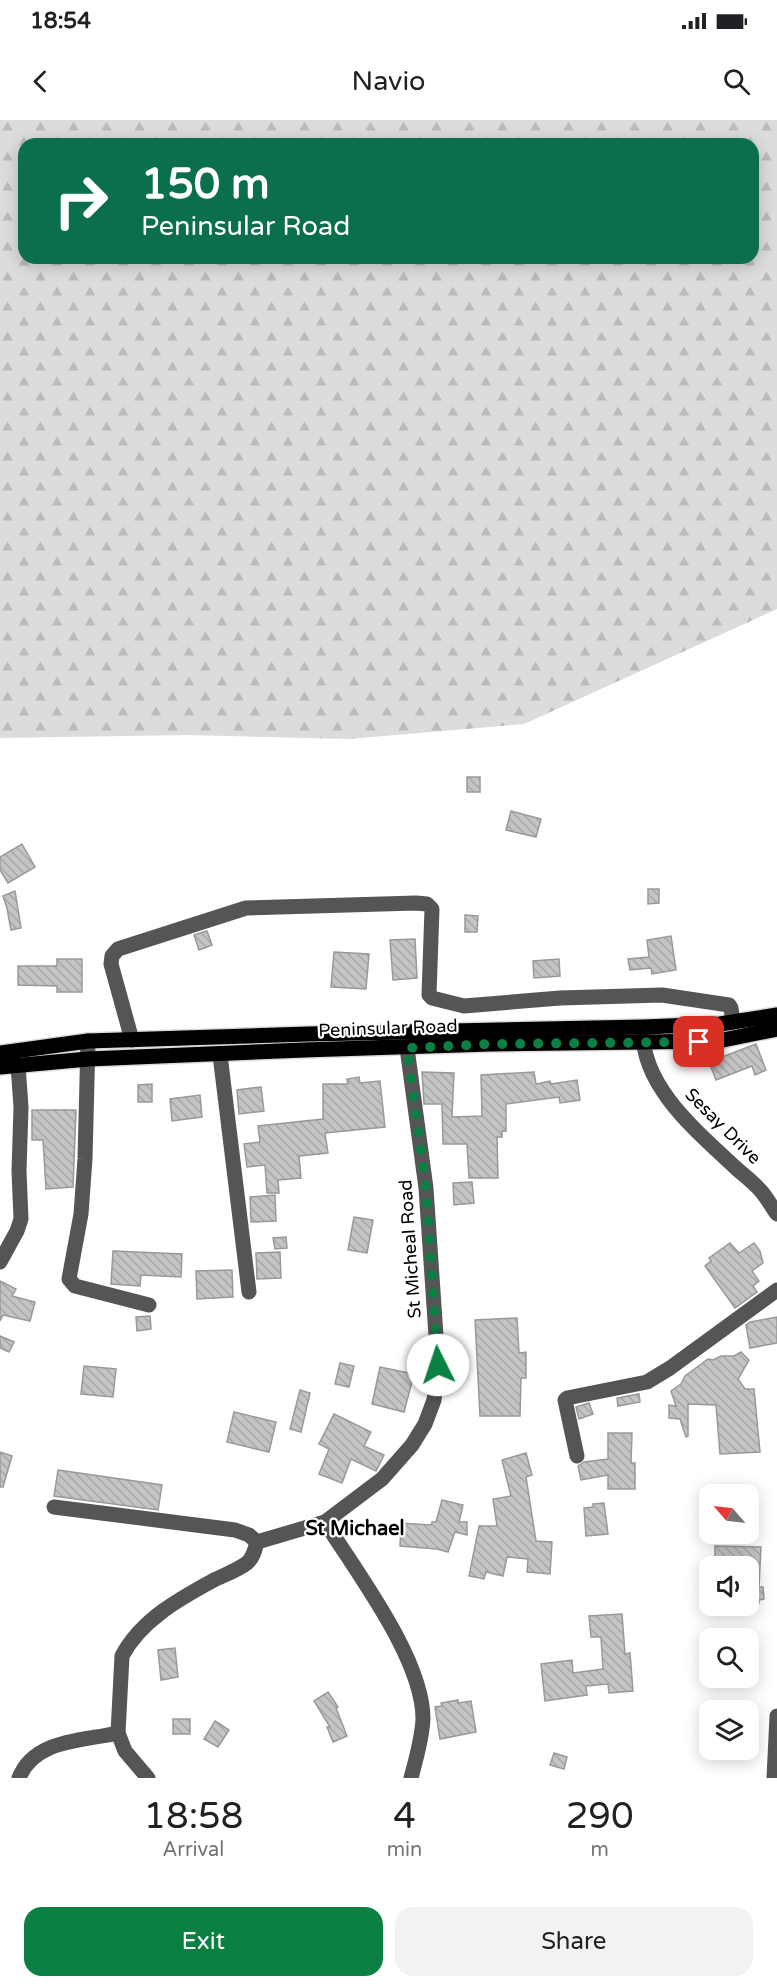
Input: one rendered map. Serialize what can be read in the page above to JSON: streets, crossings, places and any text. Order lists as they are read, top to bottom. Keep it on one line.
{"streets":{"main road":["Peninsular Road"],"street":["Sesay Drive","St Micheal Road"]},"crossings":[["Peninsular Road","Sesay Drive"],["Peninsular Road","St Micheal Road"]],"districts":["St Michael"],"north":"top left","page":{"status":"18:54","header":"Navio","turn":["150 m","Peninsular Road"],"eta":["18:58","Arrival","4","min","290","m"],"buttons":["Exit","Share"]}}
